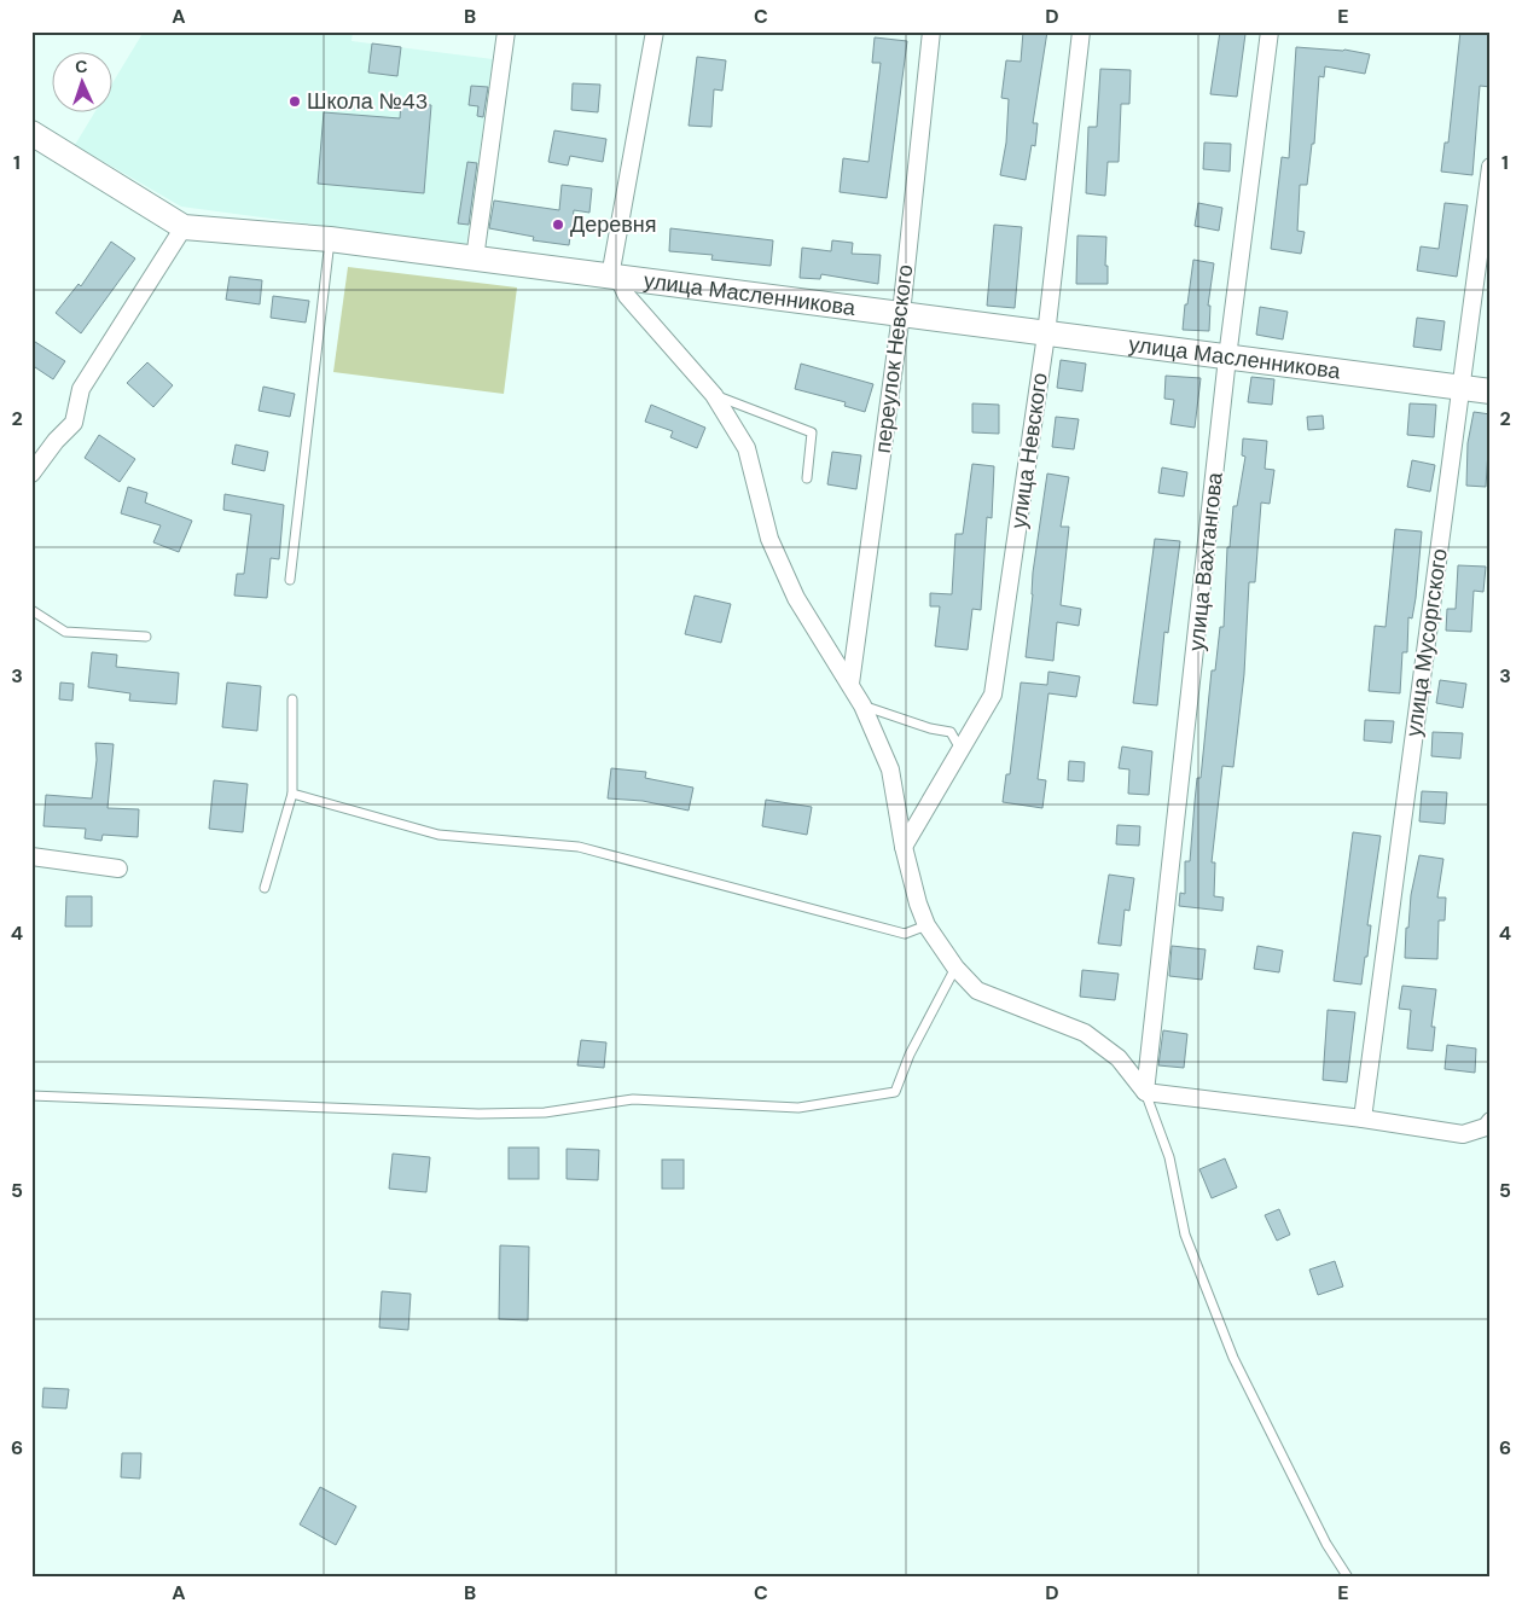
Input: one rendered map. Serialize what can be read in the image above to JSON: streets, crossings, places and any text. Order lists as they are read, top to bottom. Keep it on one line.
{"streets":{"street":["улица Масленникова","переулок Невского","улица Невского","улица Вахтангова","улица Мусоргского"]},"crossings":[["улица Масленникова","переулок Невского"],["улица Масленникова","улица Невского"],["улица Масленникова","улица Вахтангова"],["улица Масленникова","улица Мусоргского"]],"places":["Школа №43","Деревня"],"north":"top","grid":{"columns":["A","B","C","D","E"],"rows":["1","2","3","4","5","6"]}}
